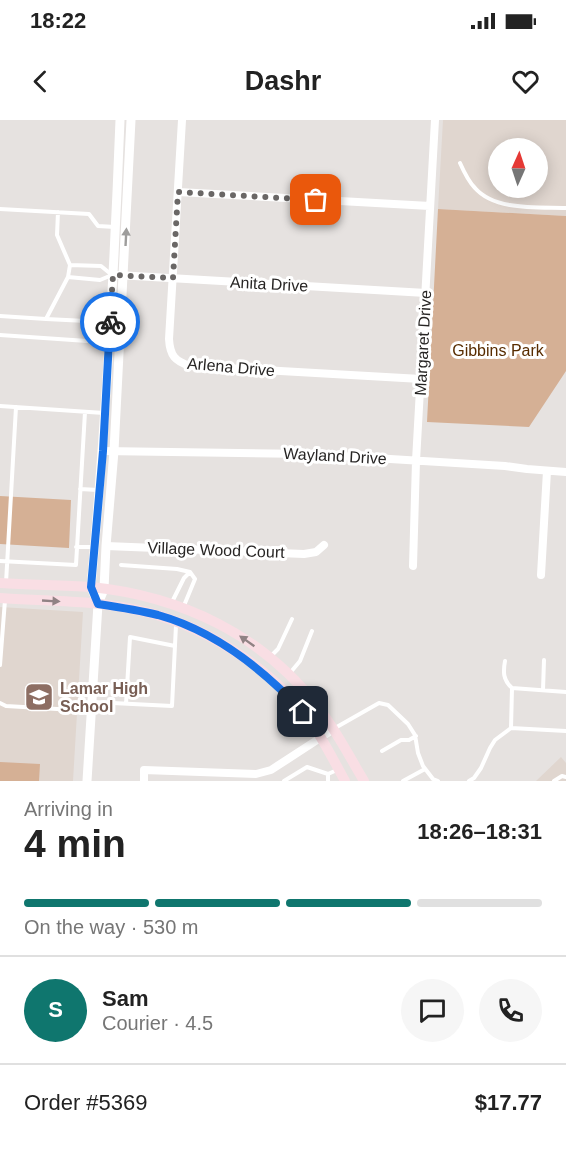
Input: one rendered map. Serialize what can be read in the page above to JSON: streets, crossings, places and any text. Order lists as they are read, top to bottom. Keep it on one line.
{"streets":{"street":["Anita Drive","Margaret Drive","Arlena Drive","Wayland Drive","Village Wood Court"]},"crossings":[["Anita Drive","Margaret Drive"],["Anita Drive","Arlena Drive"],["Margaret Drive","Arlena Drive"],["Margaret Drive","Wayland Drive"]],"parks":["Gibbins Park"],"places":{"school or university":["Lamar High School"]},"north":"top","page":{"status":"18:22","header":"Dashr","heading":["4 min","Arriving in","18:26–18:31"],"panel":["Sam","Courier · 4.5","Order #5369","$17.77"],"bar":"On the way · 530 m","round":"S"}}
